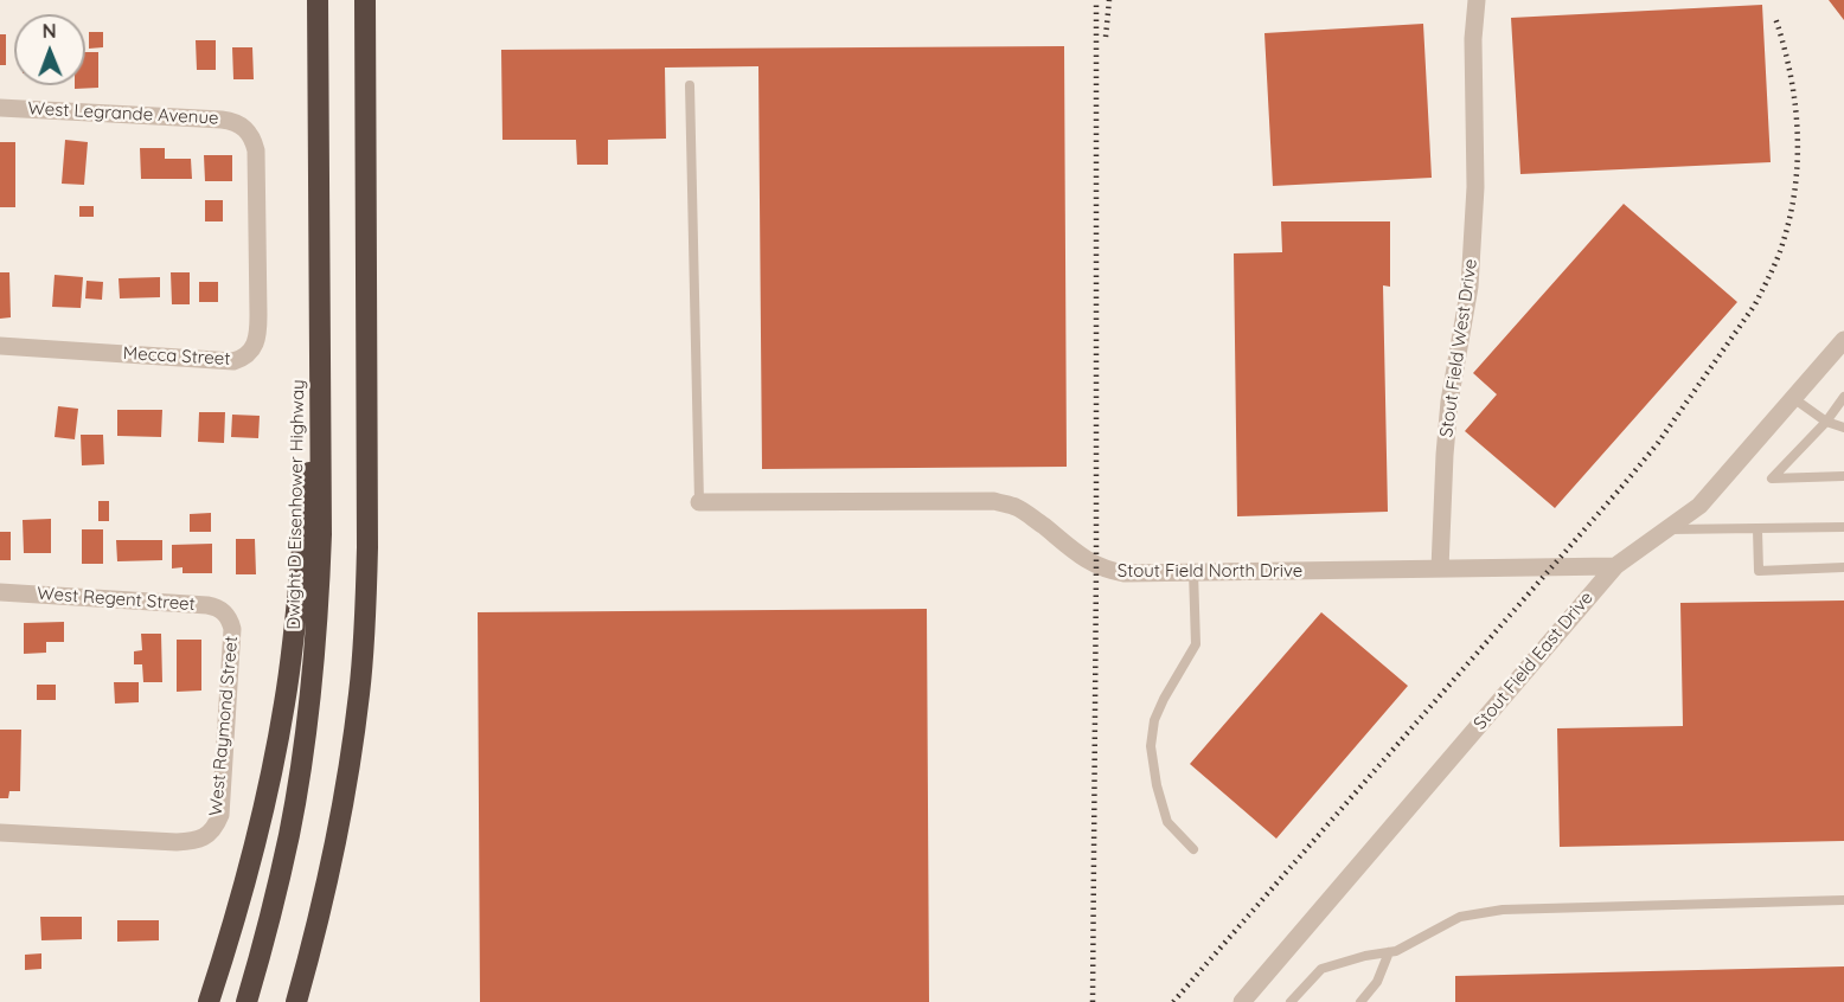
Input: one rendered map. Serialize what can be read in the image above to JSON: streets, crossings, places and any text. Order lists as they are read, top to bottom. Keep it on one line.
{"streets":{"highway":["Dwight D Eisenhower Highway"],"street":["West Legrande Avenue","Stout Field West Drive","Mecca Street","Stout Field North Drive","West Regent Street","Stout Field East Drive","West Raymond Street"]},"crossings":[["West Legrande Avenue","Mecca Street"],["Stout Field West Drive","Stout Field North Drive"],["Stout Field North Drive","Stout Field East Drive"],["West Regent Street","West Raymond Street"]],"north":"top"}
